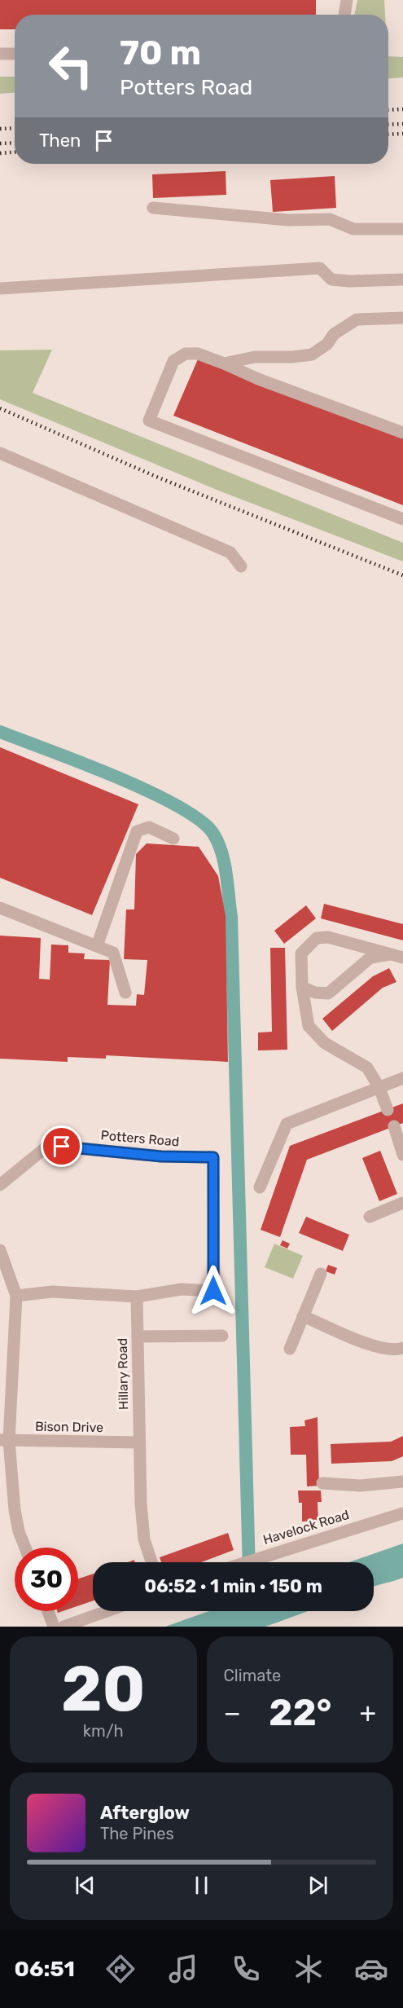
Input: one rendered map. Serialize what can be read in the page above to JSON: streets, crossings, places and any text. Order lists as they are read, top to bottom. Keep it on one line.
{"streets":{"street":["Potters Road","Hillary Road","Bison Drive","Havelock Road"]},"crossings":[["Potters Road","Hillary Road"],["Hillary Road","Bison Drive"]],"page":{"turn":["70 m","Potters Road"],"then":"Then","limit":"30","trip":"06:52 · 1 min · 150 m","tile":[["20","km/h"],"Climate"],"heat":["−","22°","+"],"song":["Afterglow","The Pines"],"tabs":"06:51"}}
